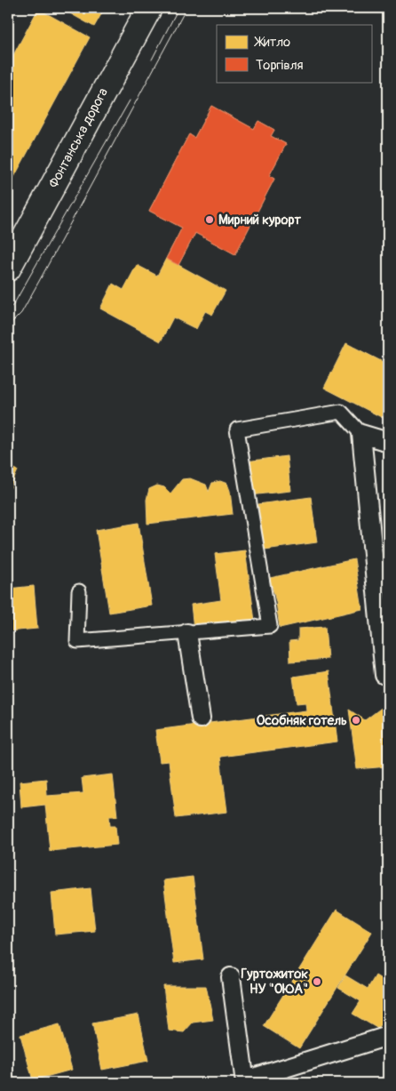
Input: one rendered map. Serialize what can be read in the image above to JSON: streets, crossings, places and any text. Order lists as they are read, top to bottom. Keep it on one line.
{"streets":{"main road":["Фонтанська дорога"]},"places":["Мирний курорт","Особняк готель","Гуртожиток НУ \"ОЮА\""],"legend":["Житло","Торгівля"]}
